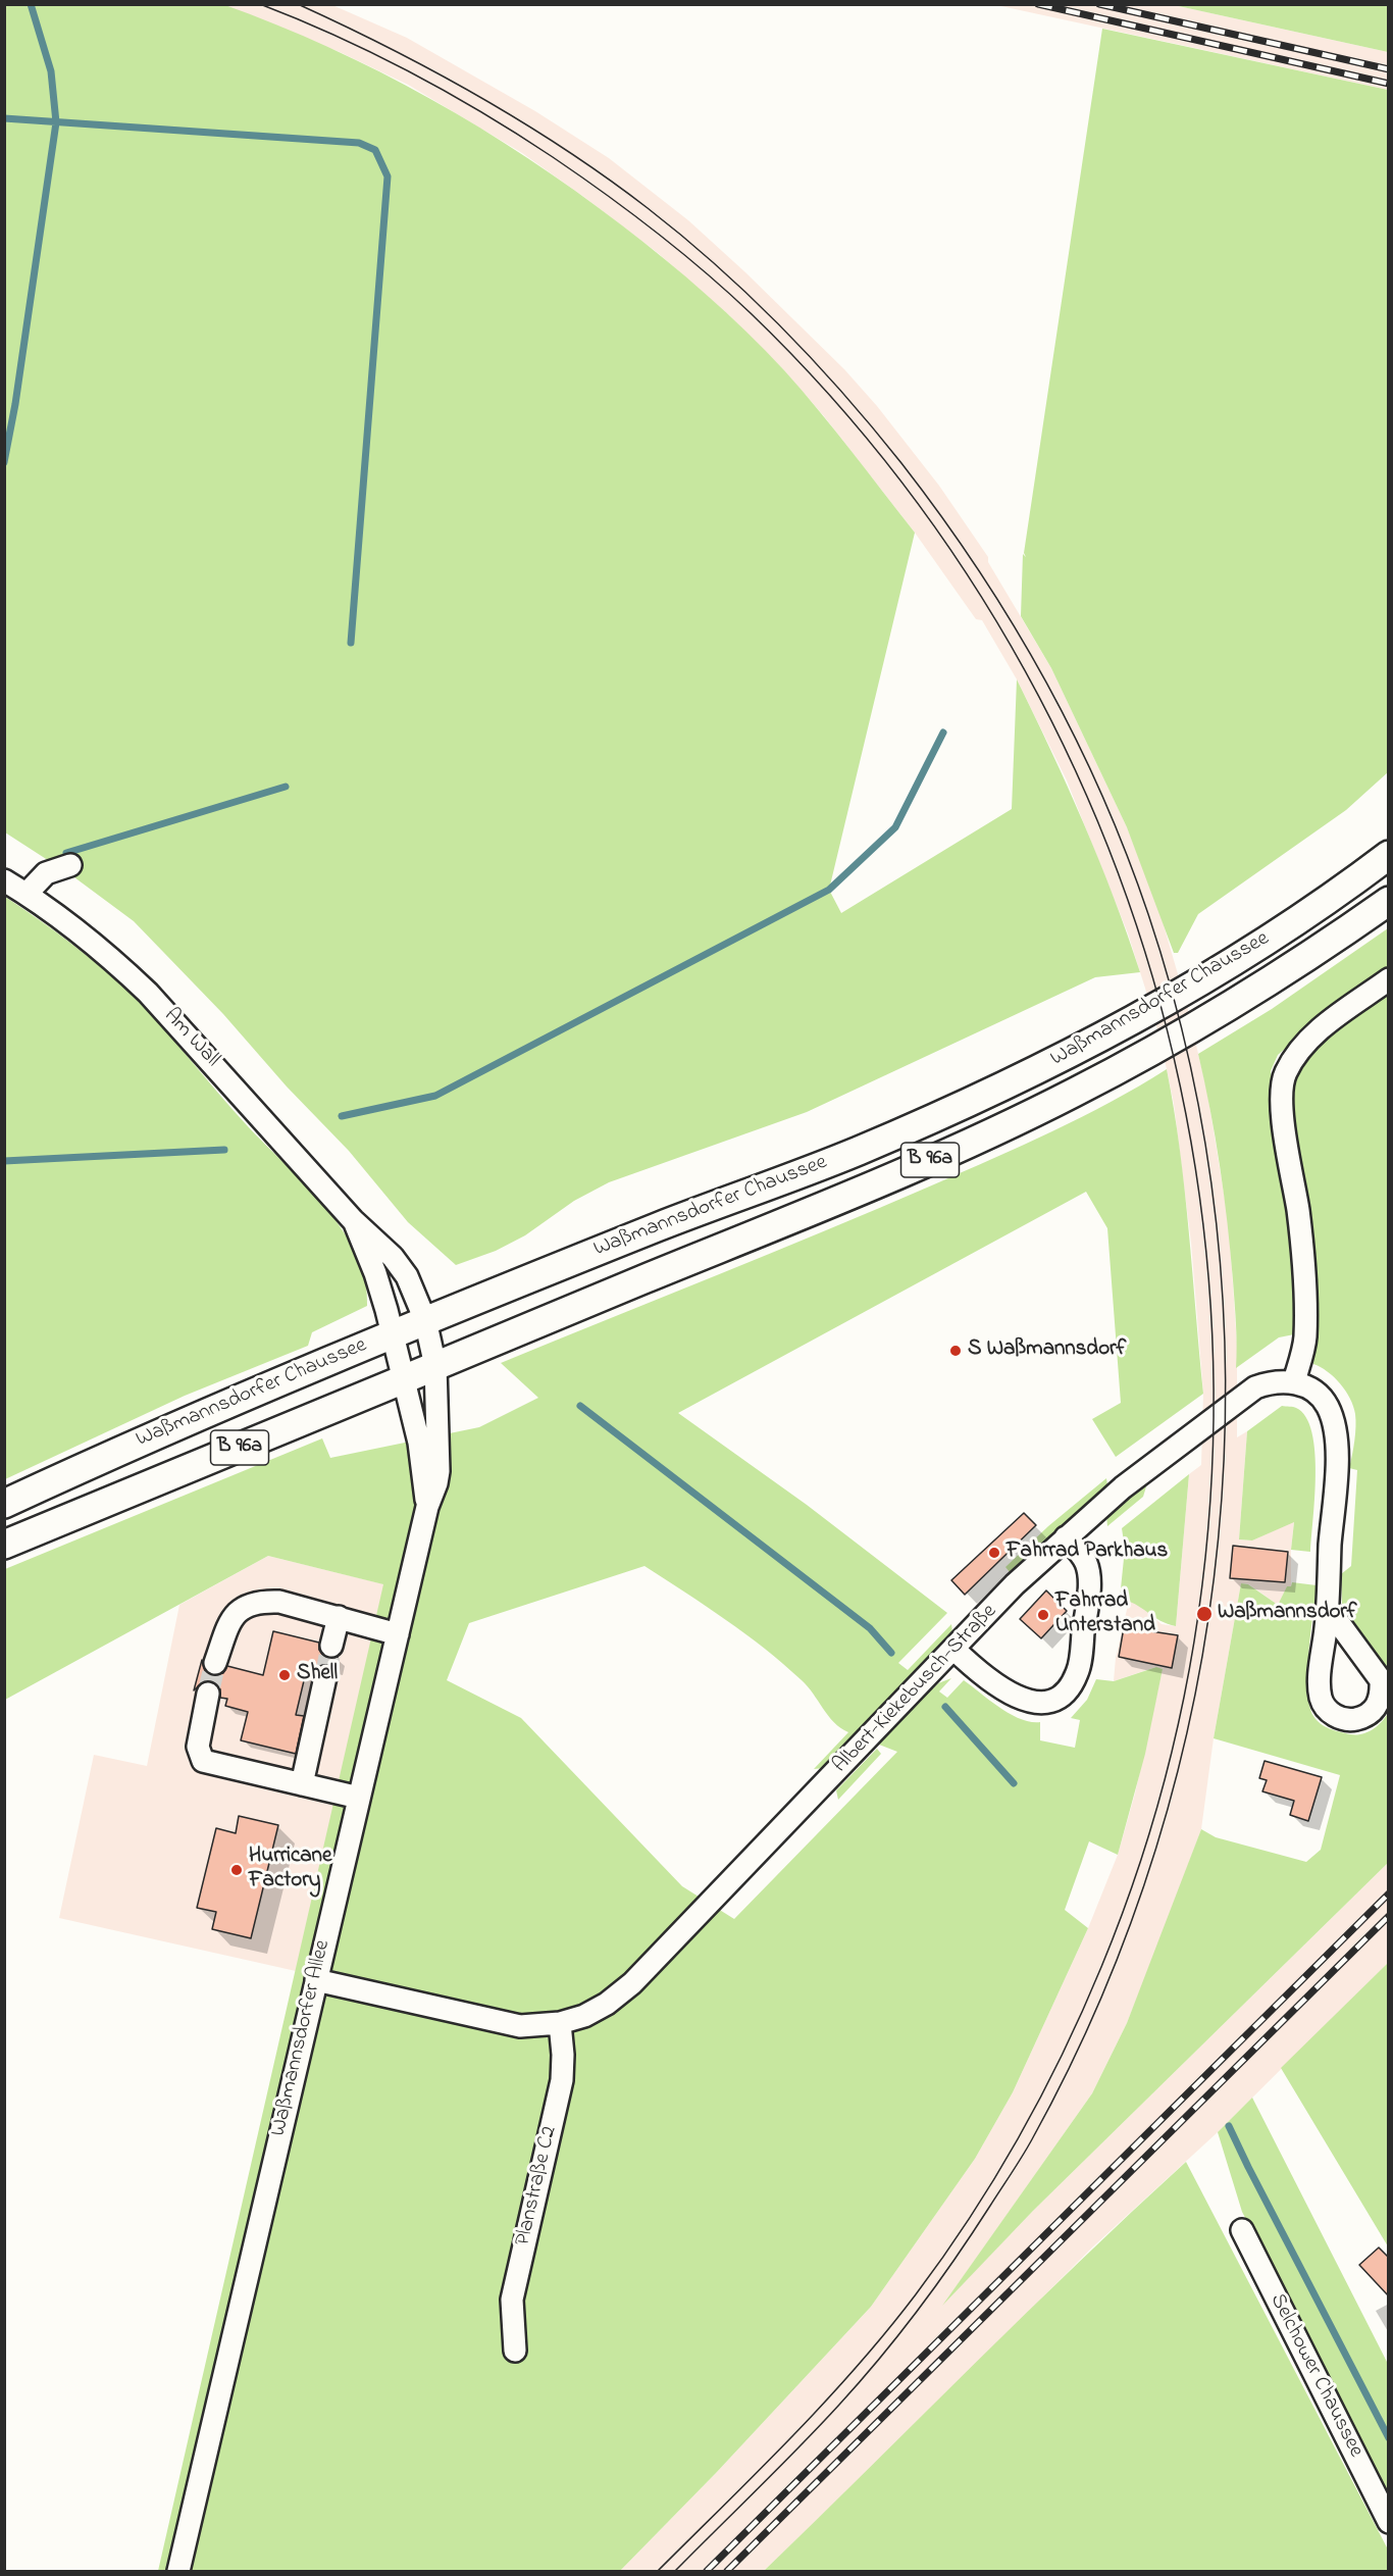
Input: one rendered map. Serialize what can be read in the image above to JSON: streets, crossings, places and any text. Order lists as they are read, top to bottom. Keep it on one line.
{"streets":{"main road":["Waßmannsdorfer Chaussee","B 96a"],"street":["Am Wall","Albert-Kiekebusch-Straße","Waßmannsdorfer Allee","Planstraße C2","Selchower Chaussee"]},"crossings":[["Waßmannsdorfer Chaussee","Am Wall"],["Waßmannsdorfer Chaussee","Waßmannsdorfer Allee"],["Am Wall","Waßmannsdorfer Allee"],["Albert-Kiekebusch-Straße","Waßmannsdorfer Allee"],["Albert-Kiekebusch-Straße","Planstraße C2"]],"places":["S Waßmannsdorf","Fahrrad Parkhaus","Waßmannsdorf","Fahrrad Unterstand","Shell","Hurricane Factory"]}
